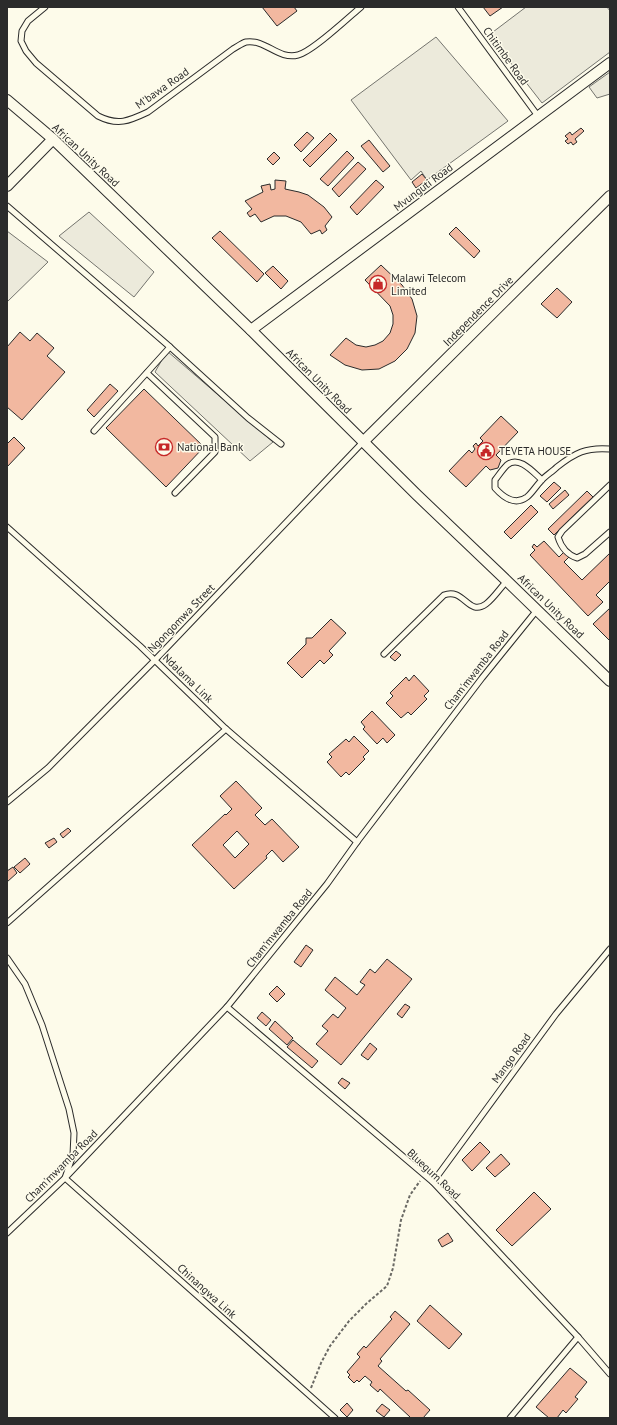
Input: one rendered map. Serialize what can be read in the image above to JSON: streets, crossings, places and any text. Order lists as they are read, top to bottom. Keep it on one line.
{"streets":{"street":["African Unity Road","Mvunguti Road","Independence Drive"],"lane":["Chitimbe Road","M'bawa Road","Ngongomwa Street","Cham'mwamba Road","Ndalama Link","Mango Road","Bluegum Road","Chinangwa Link"]},"crossings":[["Chitimbe Road","Mvunguti Road"],["African Unity Road","Mvunguti Road"],["African Unity Road","Independence Drive"],["African Unity Road","Ngongomwa Street"],["African Unity Road","Cham'mwamba Road"],["Independence Drive","Ngongomwa Street"],["Ngongomwa Street","Ndalama Link"],["Cham'mwamba Road","Ndalama Link"],["Cham'mwamba Road","Bluegum Road"],["Cham'mwamba Road","Chinangwa Link"],["Mango Road","Bluegum Road"]],"places":{"shop":["Malawi Telecom Limited"],"bank":["National Bank"],"public building":["TEVETA HOUSE"]}}
